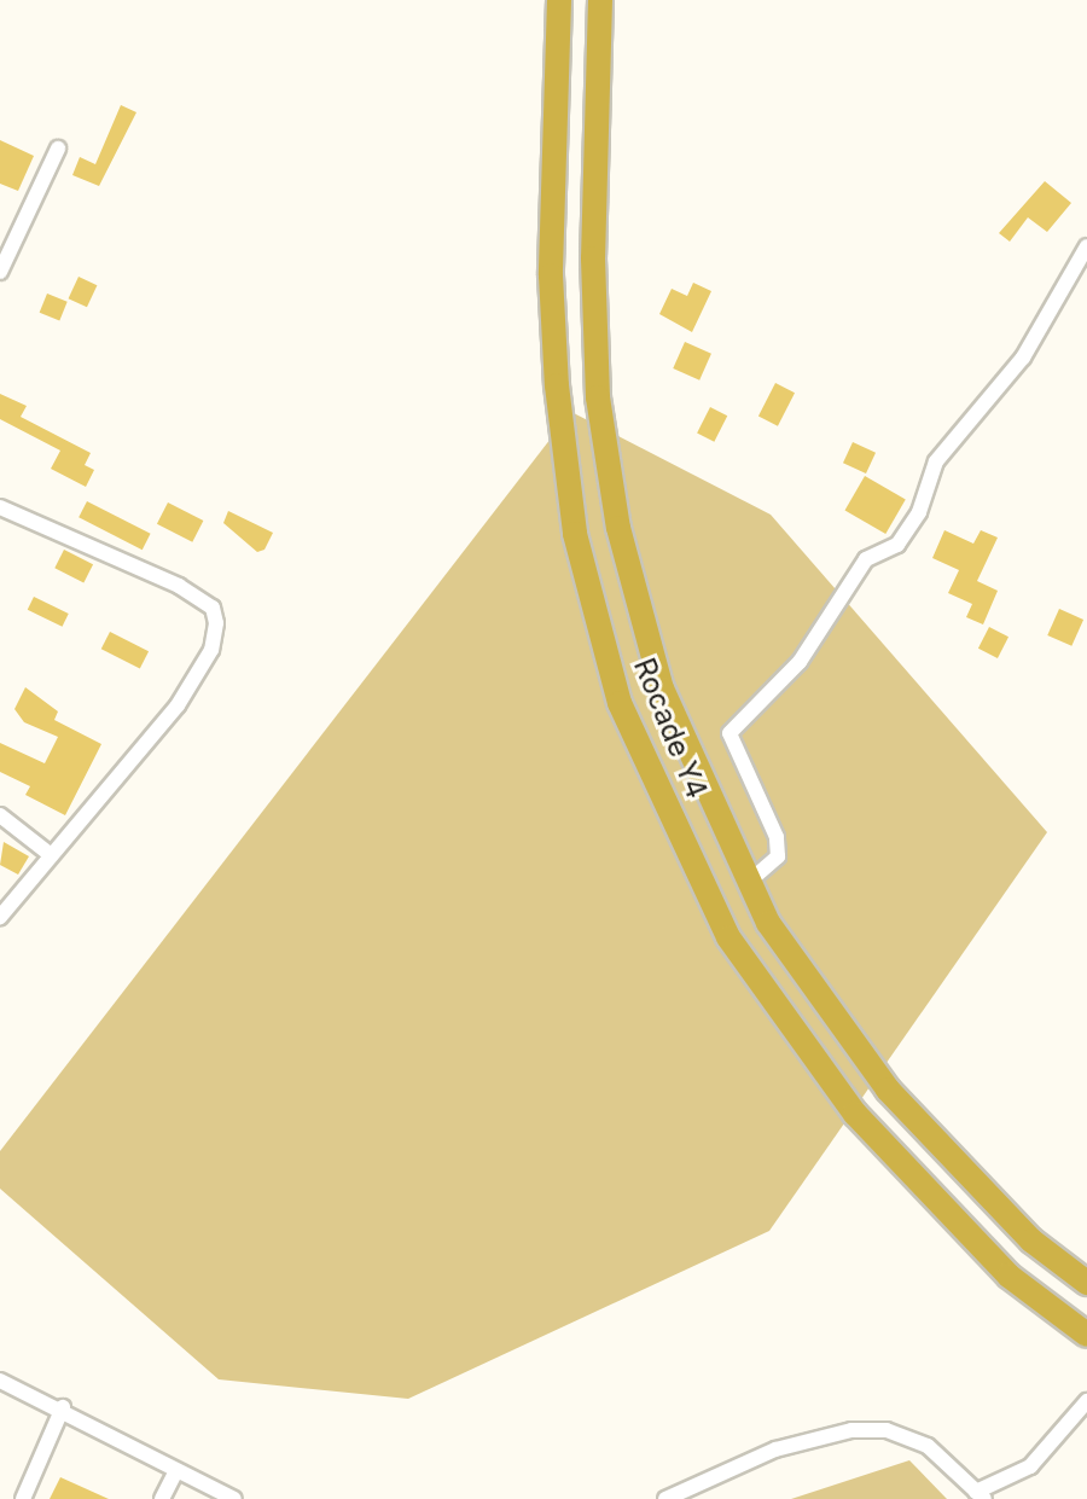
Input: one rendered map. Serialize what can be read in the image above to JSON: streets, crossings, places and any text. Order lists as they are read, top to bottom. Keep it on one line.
{"streets":{"highway":["Rocade Y4"]}}
